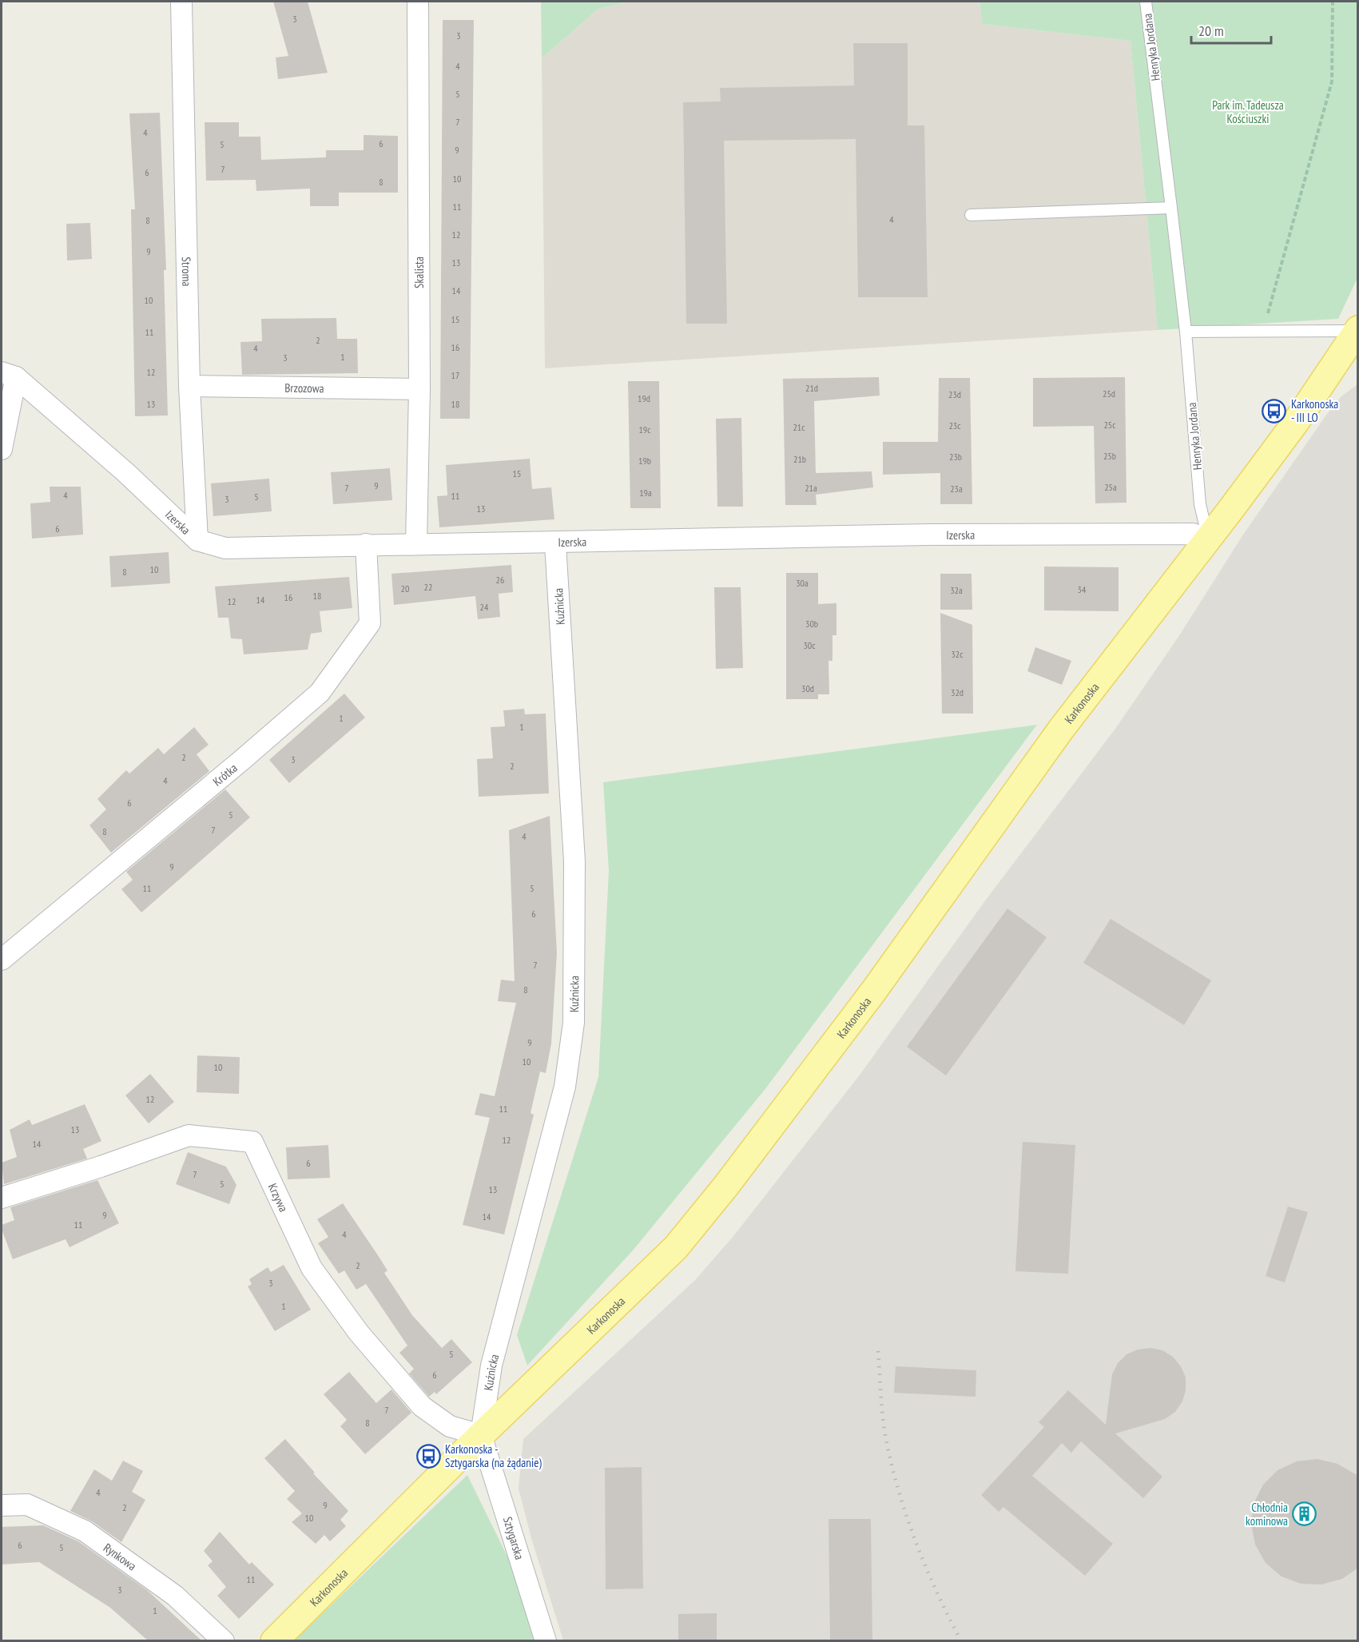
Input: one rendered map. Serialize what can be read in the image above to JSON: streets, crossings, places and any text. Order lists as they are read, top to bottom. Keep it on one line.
{"streets":{"main road":["Karkonoska"],"street":["Stroma","Skalista","Brzozowa","Izerska","Kuźnicka","Krótka","Krzywa","Sztygarska","Rynkowa"],"lane":["Henryka Jordana"]},"crossings":[["Henryka Jordana","Izerska"],["Henryka Jordana","Karkonoska"],["Stroma","Brzozowa"],["Stroma","Izerska"],["Skalista","Brzozowa"],["Skalista","Izerska"],["Izerska","Kuźnicka"],["Izerska","Karkonoska"],["Izerska","Krótka"],["Kuźnicka","Karkonoska"],["Kuźnicka","Krzywa"],["Kuźnicka","Sztygarska"],["Karkonoska","Krzywa"],["Karkonoska","Sztygarska"],["Krzywa","Sztygarska"]],"parks":["Park im. Tadeusza Kościuszki"],"places":{"bus stop":["Karkonoska - III LO","Karkonoska - Sztygarska (na żądanie)"],"building":["Chłodnia kominowa"]},"house_numbers":["3","3","4","5","7","4","6","5","9","7","6","10","8","11","4","8","12","9","13","14","10","15","11","2","16","4","1","3","12","17","21d","25d","23d","19d","13","18","25c","23c","21c","19c","25b","23b","21b","19b","15","9","25a","7","21a","23a","19a","4","11","5","3","13","6","10","8","26","30a","22","20","34","32a","18","16","14","12","24","30b","30c","32c","30d","32d","1","1","2","3","2","4","6","5","7","8","4","9","11","5","6","7","8","9","10","10","12","11","13","12","14","6","7","5","13","9","14","11","4","2","3","1","5","6","7","8","4","9","2","10","6","5","11","3","1"],"scale_bar":"20 m"}
